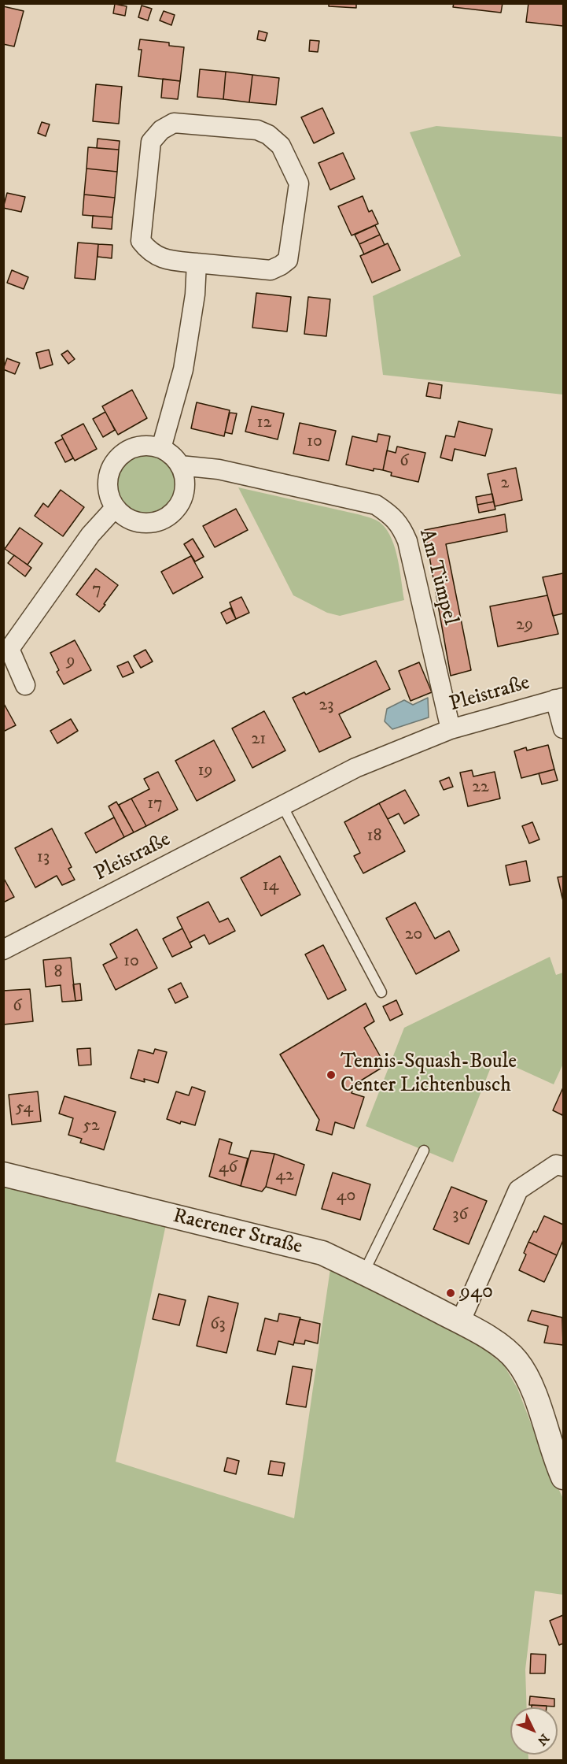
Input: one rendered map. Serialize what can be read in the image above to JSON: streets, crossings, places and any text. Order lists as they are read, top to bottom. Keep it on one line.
{"streets":{"street":["Am Tümpel","Pleistraße","Raerener Straße"]},"crossings":[["Am Tümpel","Pleistraße"]],"places":["Tennis-Squash-Boule Center Lichtenbusch","940"],"house_numbers":["12","10","6","2","7","29","9","23","21","19","22","17","18","13","14","20","10","8","6","54","52","46","42","40","36","63"],"north":"bottom right"}
